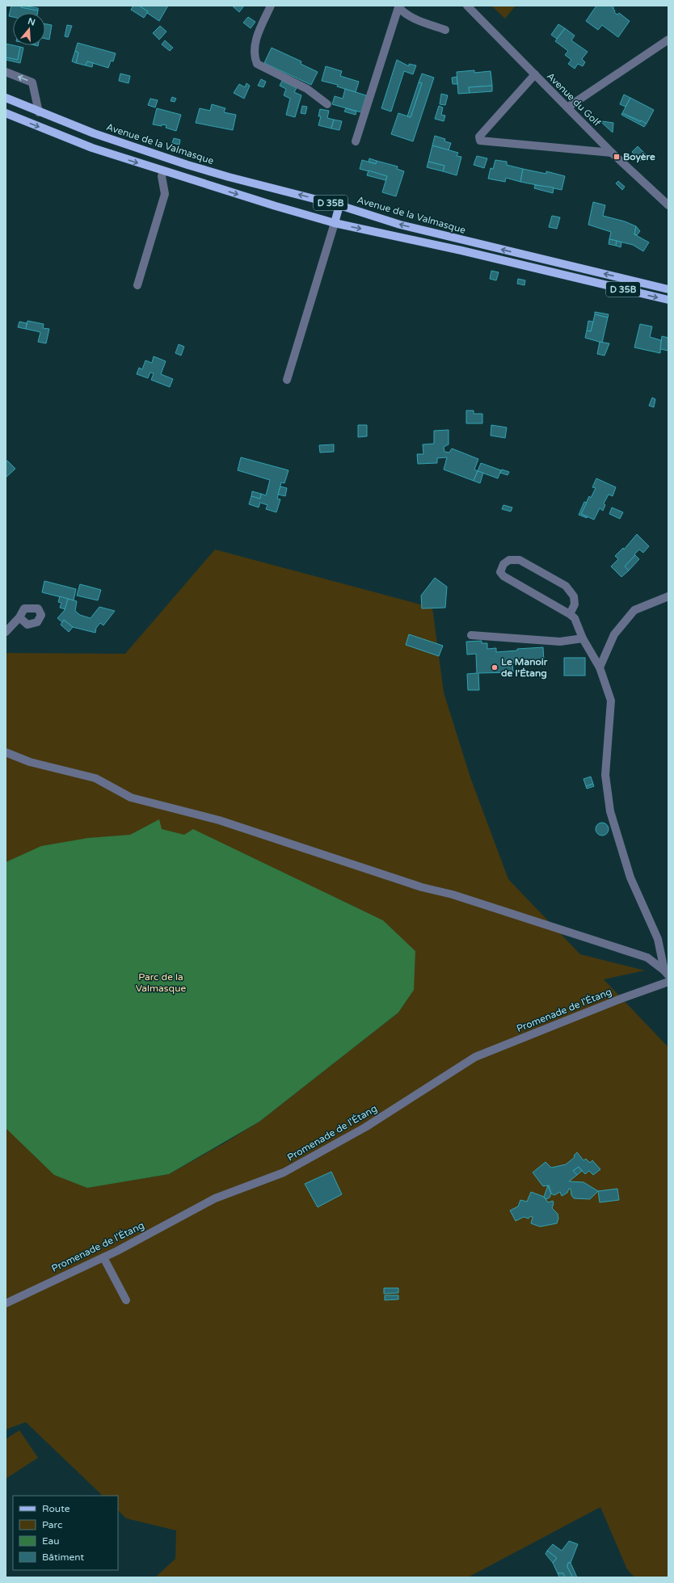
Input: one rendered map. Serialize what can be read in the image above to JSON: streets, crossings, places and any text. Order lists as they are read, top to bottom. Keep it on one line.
{"streets":{"main road":["Avenue de la Valmasque","D 35B"],"street":["Avenue du Golf","Promenade de l'Étang"]},"parks":["Parc de la Valmasque"],"places":{"transit":["Boyère"],"other":["Le Manoir de l'Étang"]},"legend":["Route","Parc","Eau","Bâtiment"],"north":"top"}
